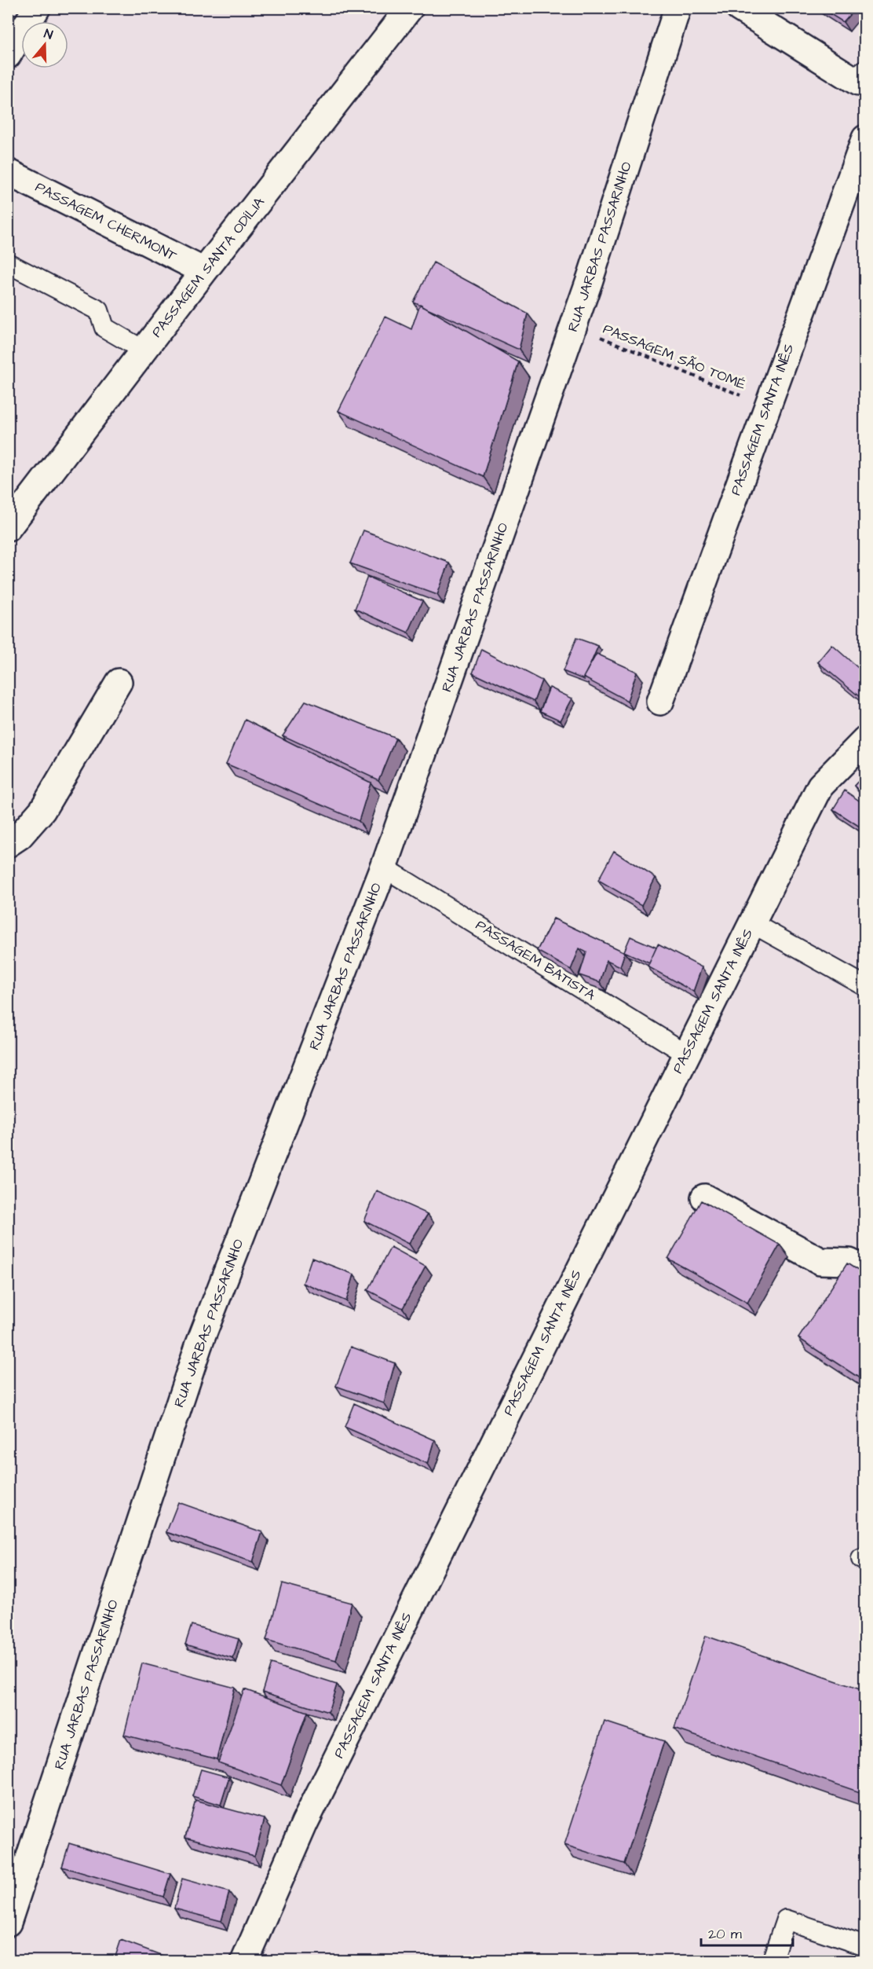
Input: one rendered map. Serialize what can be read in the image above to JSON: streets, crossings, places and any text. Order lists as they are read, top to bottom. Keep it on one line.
{"streets":{"street":["PASSAGEM CHERMONT","RUA JARBAS PASSARINHO","PASSAGEM SANTA ODÍLIA","PASSAGEM SANTA INÊS"],"lane":["PASSAGEM BATISTA"],"path":["PASSAGEM SÃO TOMÉ"]},"crossings":[["PASSAGEM CHERMONT","PASSAGEM SANTA ODÍLIA"],["RUA JARBAS PASSARINHO","PASSAGEM SÃO TOMÉ"],["RUA JARBAS PASSARINHO","PASSAGEM BATISTA"],["PASSAGEM SÃO TOMÉ","PASSAGEM SANTA INÊS"],["PASSAGEM SANTA INÊS","PASSAGEM BATISTA"]],"scale_bar":"20 m","north":"top"}
